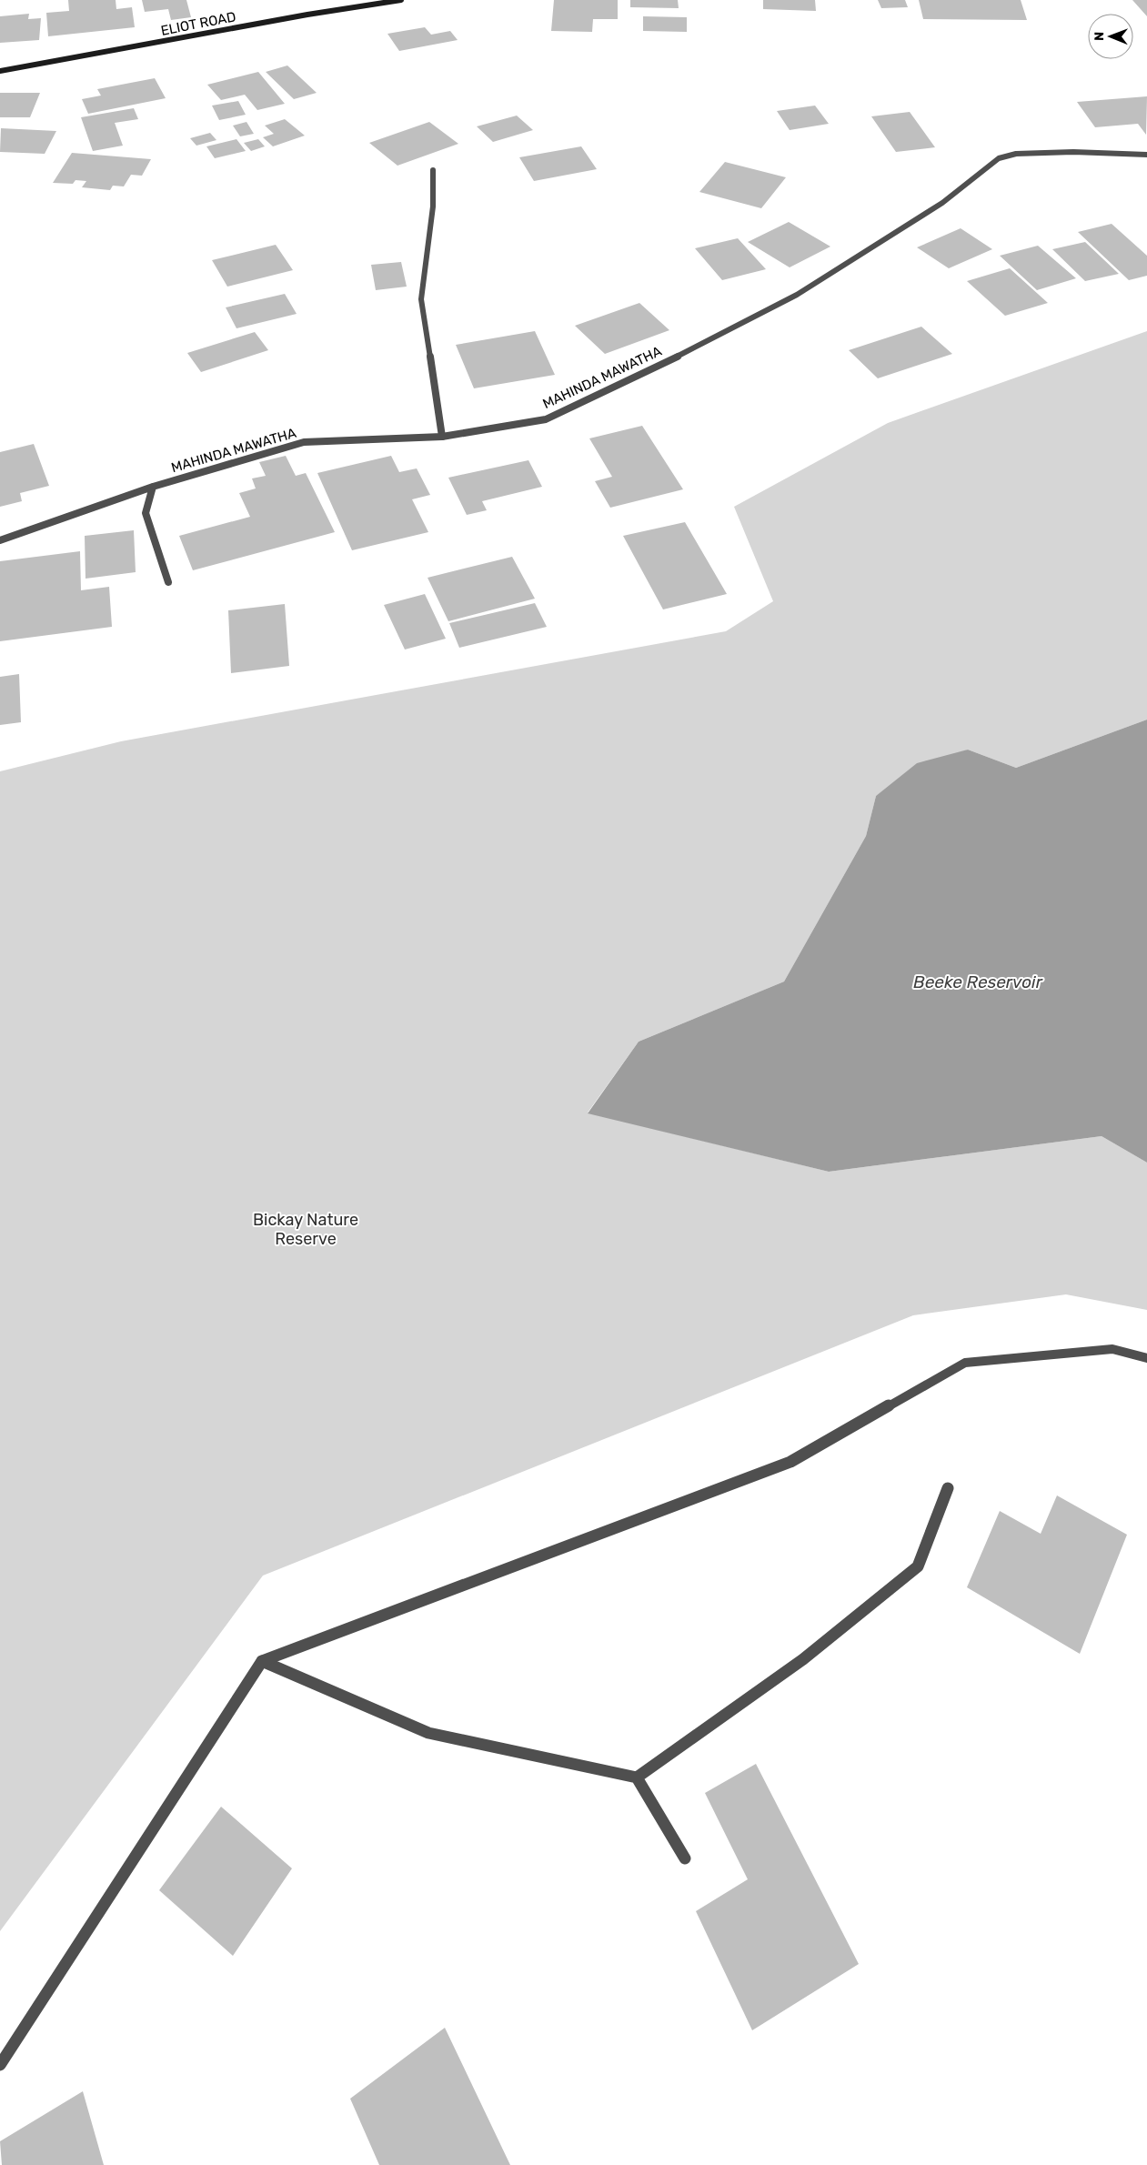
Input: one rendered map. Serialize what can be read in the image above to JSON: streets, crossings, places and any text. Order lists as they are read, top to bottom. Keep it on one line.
{"streets":{"street":["ELIOT ROAD","MAHINDA MAWATHA"]},"water":["Beeke Reservoir"],"parks":["Bickay Nature Reserve"],"north":"left"}
